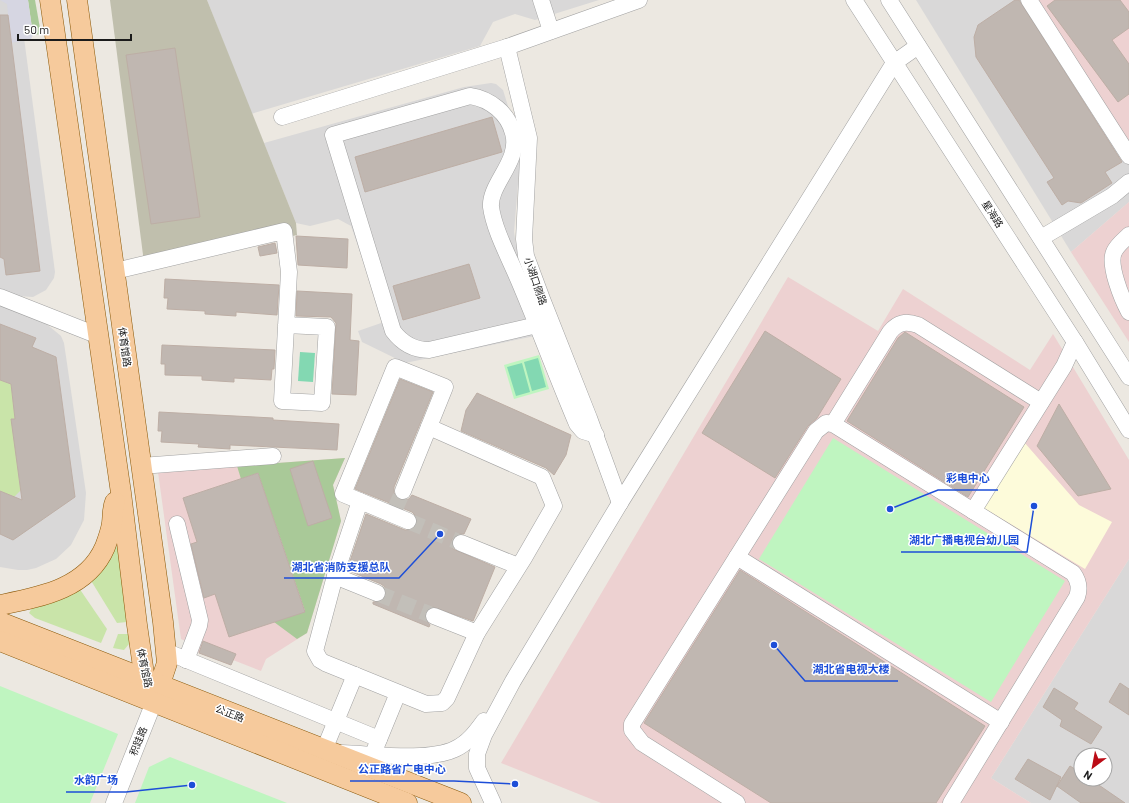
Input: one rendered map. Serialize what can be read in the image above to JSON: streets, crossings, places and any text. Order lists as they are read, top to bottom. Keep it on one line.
{"streets":{"main road":["体育馆路","公正路"],"street":["星海路","小湖口侧路","积跬路"]},"crossings":[["体育馆路","公正路"],["体育馆路","积跬路"],["公正路","积跬路"]],"places":["湖北广播电视台幼儿园","彩电中心","湖北省消防支援总队","湖北省电视大楼","公正路省广电中心","水韵广场"],"scale_bar":"50 m","north":"bottom left"}
